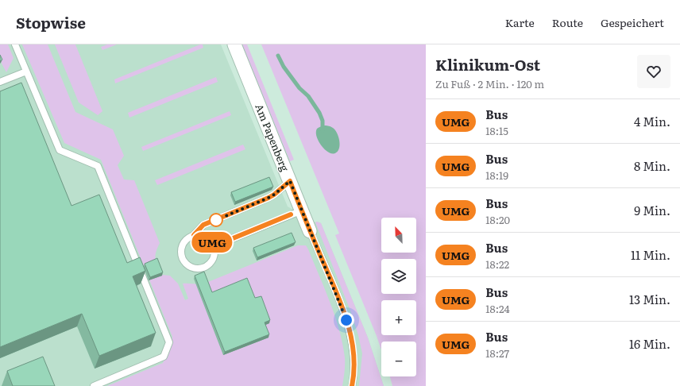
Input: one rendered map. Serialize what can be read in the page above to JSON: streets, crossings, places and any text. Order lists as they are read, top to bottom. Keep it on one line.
{"streets":{"street":["Am Papenberg"]},"lines":["bus line UMG"],"north":"top left","page":{"header":"Stopwise","nav":["Karte","Route","Gespeichert"],"on_map":"UMG","heading":["Klinikum-Ost","Zu Fuß · 2 Min. · 120 m"],"list":[{"mark":"UMG","name":"Bus","note":"18:15","value":"4 Min."},{"mark":"UMG","name":"Bus","note":"18:19","value":"8 Min."},{"mark":"UMG","name":"Bus","note":"18:20","value":"9 Min."},{"mark":"UMG","name":"Bus","note":"18:22","value":"11 Min."},{"mark":"UMG","name":"Bus","note":"18:24","value":"13 Min."},{"mark":"UMG","name":"Bus","note":"18:27","value":"16 Min."}],"map_buttons":["+","−"]}}
